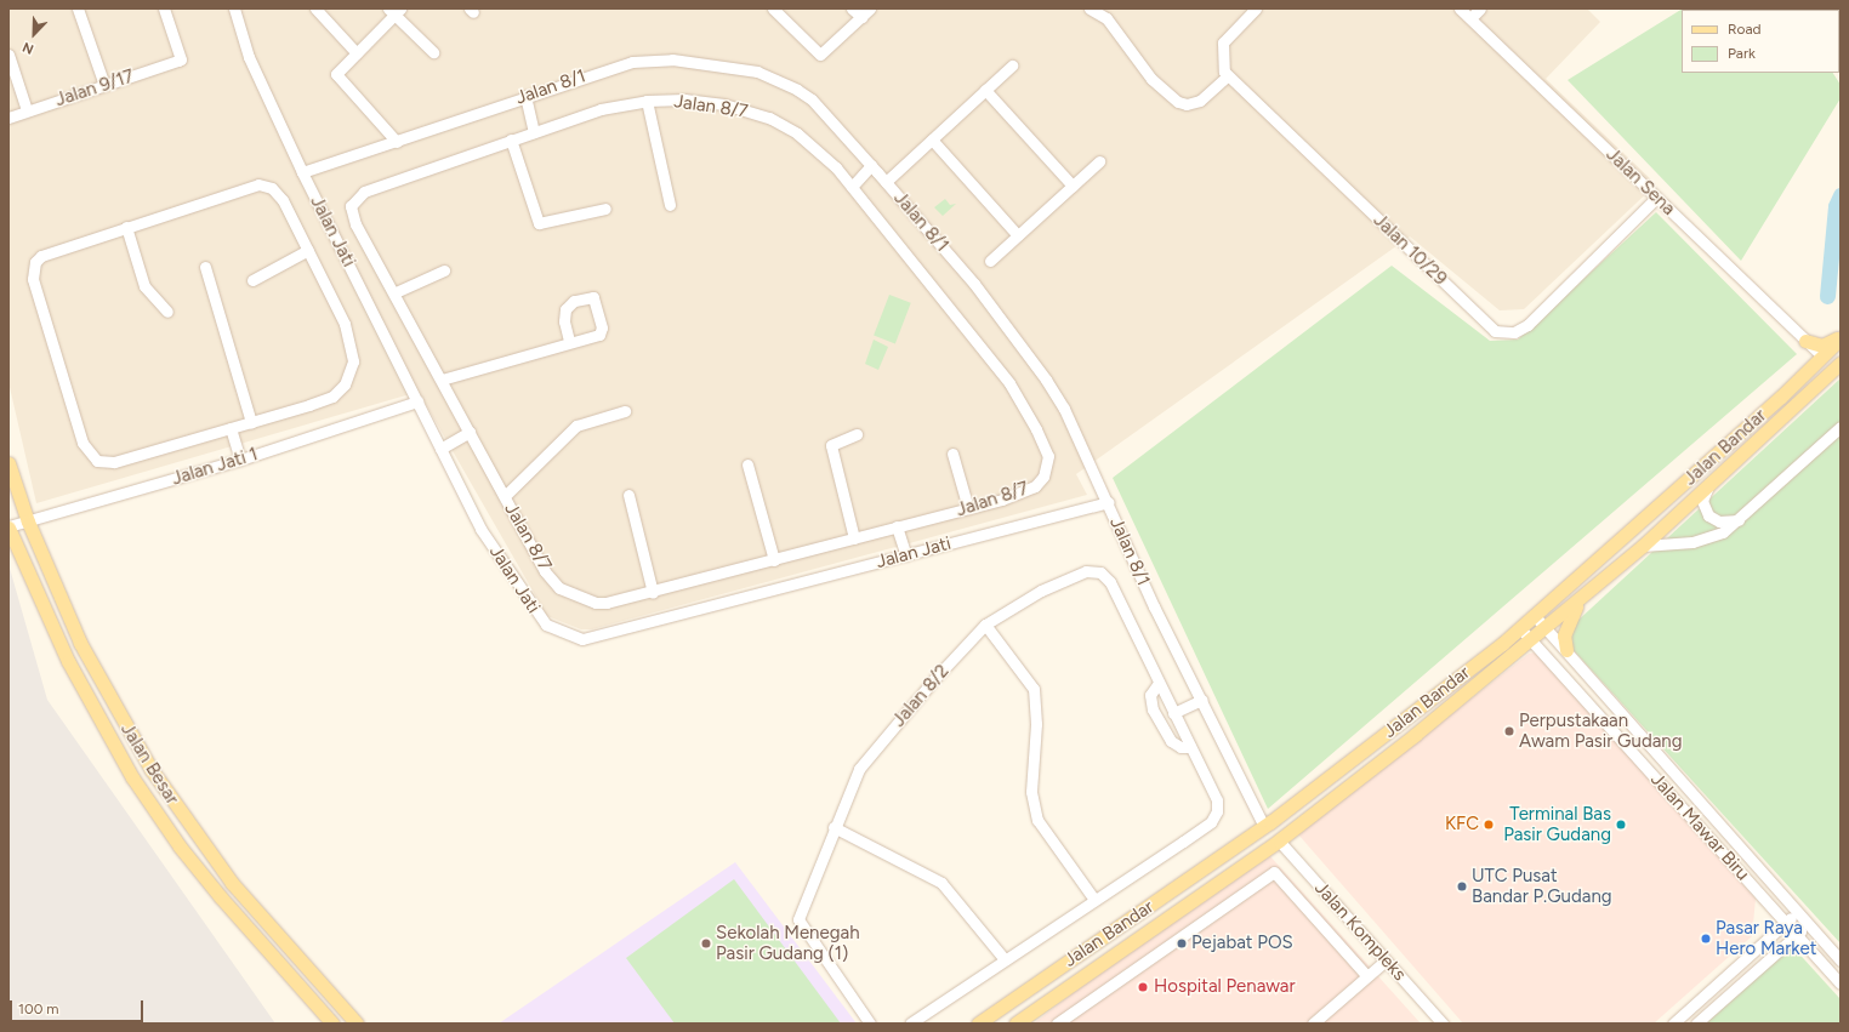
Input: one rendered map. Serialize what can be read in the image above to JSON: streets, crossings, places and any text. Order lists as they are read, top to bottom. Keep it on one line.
{"streets":{"main road":["Jalan Bandar","Jalan Besar"],"street":["Jalan 8/1","Jalan 9/17","Jalan 8/7","Jalan Sena","Jalan Jati","Jalan 10/29","Jalan Jati 1","Jalan 8/2","Jalan Mawar Biru","Jalan Kompleks"]},"crossings":[["Jalan 8/1","Jalan Jati"],["Jalan 8/1","Jalan Bandar"],["Jalan Sena","Jalan 10/29"],["Jalan Sena","Jalan Bandar"],["Jalan Jati","Jalan Jati 1"],["Jalan Bandar","Jalan Mawar Biru"],["Jalan Bandar","Jalan Kompleks"],["Jalan Jati 1","Jalan Besar"]],"places":["Perpustakaan Awam Pasir Gudang","KFC","Terminal Bas Pasir Gudang","UTC Pusat Bandar P.Gudang","Pasar Raya Hero Market","Sekolah Menegah Pasir Gudang (1)","Pejabat POS","Hospital Penawar"],"legend":["Road","Park"],"scale_bar":"100 m","north":"bottom left"}
